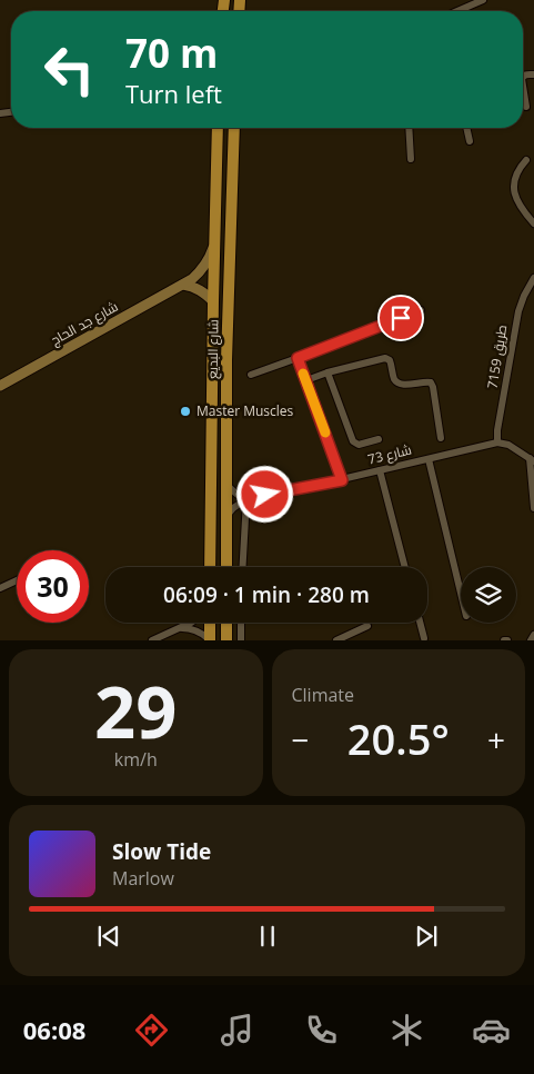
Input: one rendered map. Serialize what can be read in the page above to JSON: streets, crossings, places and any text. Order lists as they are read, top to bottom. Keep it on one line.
{"streets":{"main road":["شارع البديع"],"street":["شارع جد الحاج","طريق 7159","شارع 73"]},"crossings":[["شارع جد الحاج","شارع البديع"],["شارع البديع","شارع 73"],["طريق 7159","شارع 73"]],"places":["Master Muscles"],"page":{"turn":["70 m","Turn left"],"limit":"30","trip":"06:09 · 1 min · 280 m","tile":[["29","km/h"],"Climate"],"heat":["−","20.5°","+"],"song":["Slow Tide","Marlow"],"tabs":"06:08"}}
